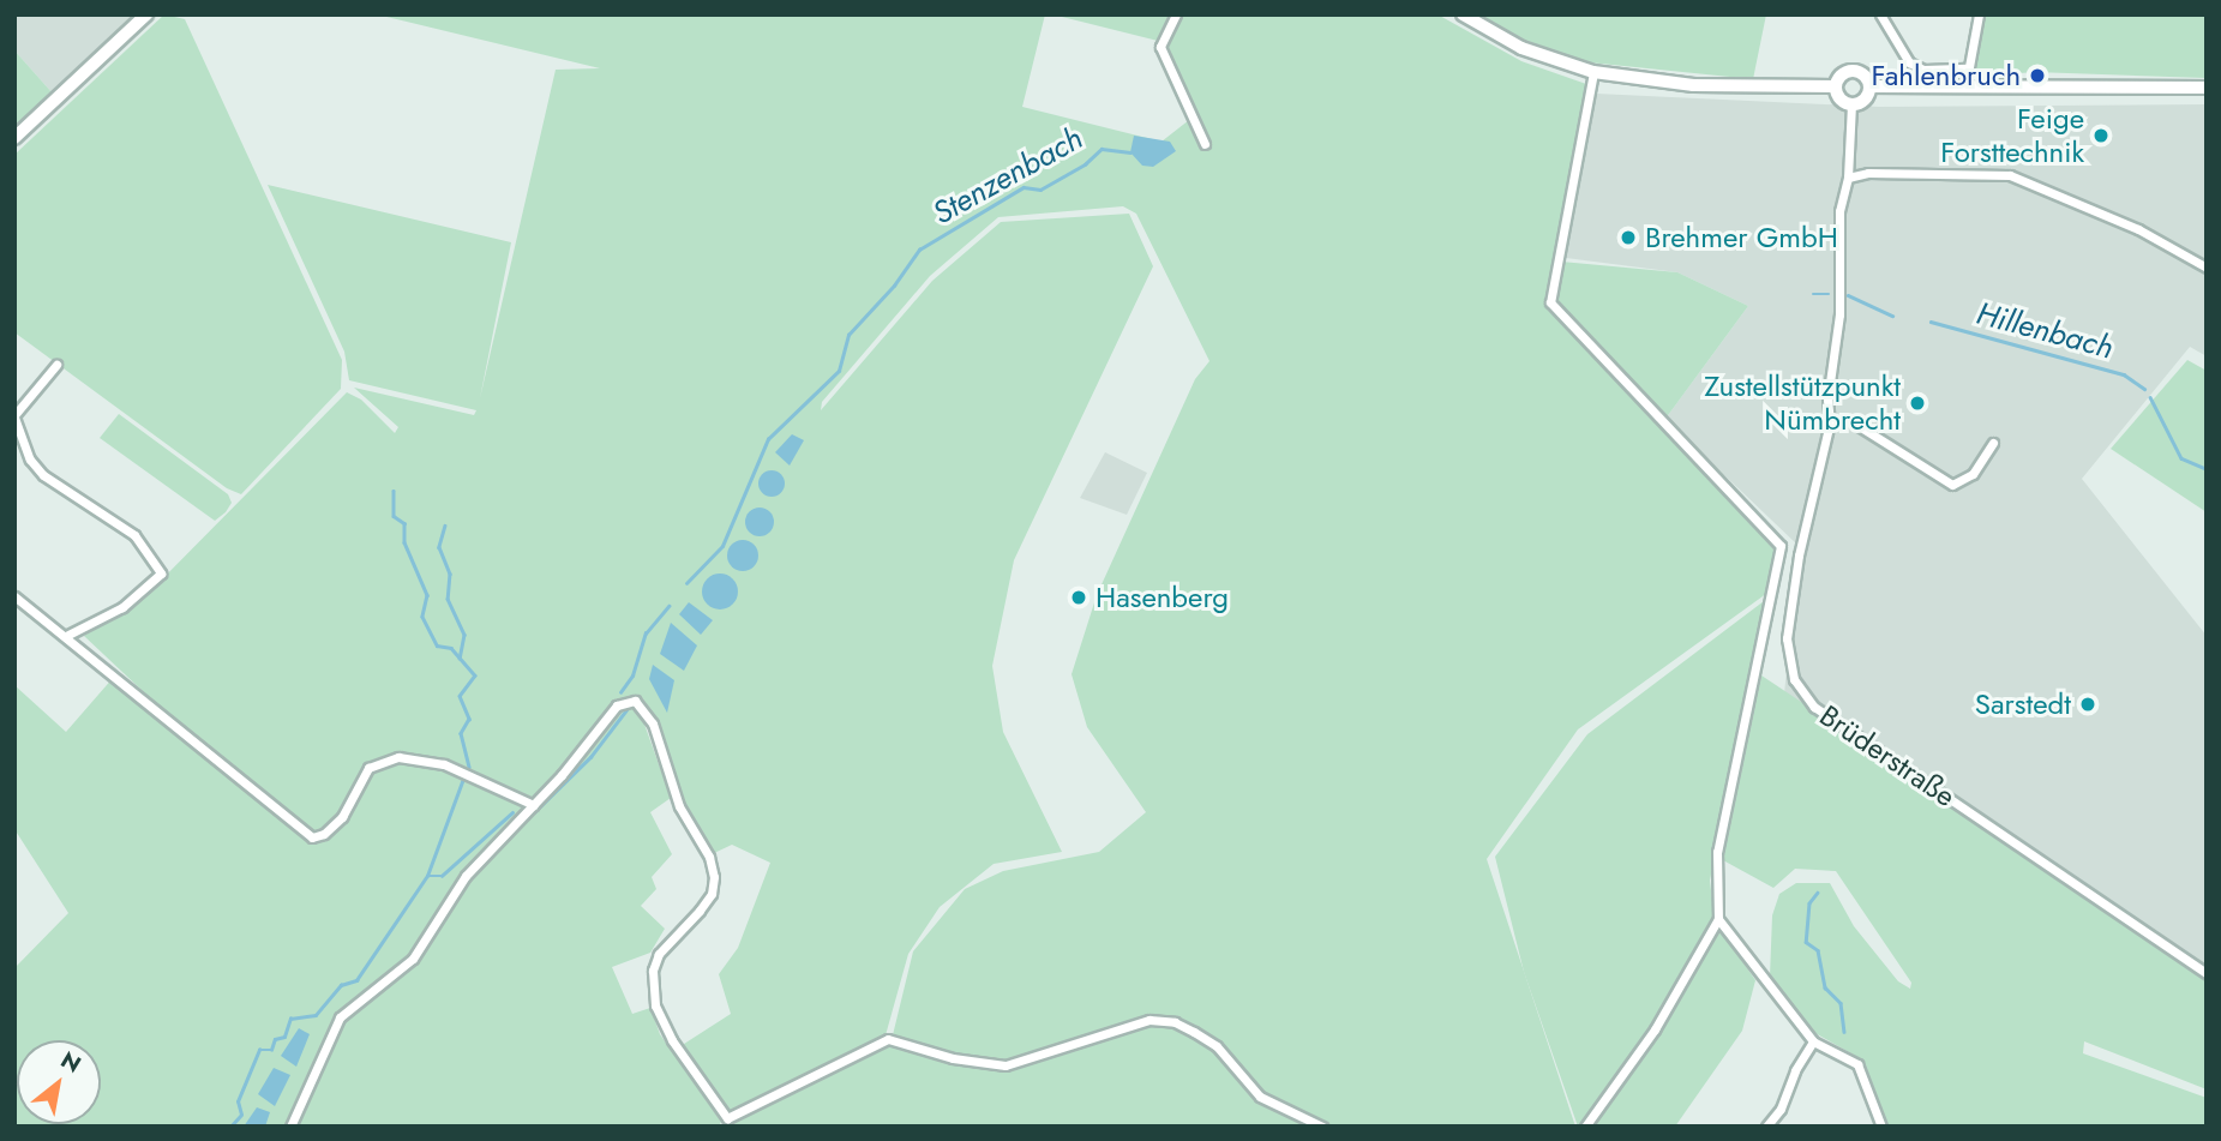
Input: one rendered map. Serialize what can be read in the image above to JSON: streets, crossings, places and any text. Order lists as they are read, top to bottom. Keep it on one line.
{"streets":{"street":["Brüderstraße"]},"water":["Stenzenbach","Hillenbach"],"places":["Fahlenbruch","Feige Forsttechnik","Brehmer GmbH","Zustellstützpunkt Nümbrecht","Hasenberg","Sarstedt"],"north":"top right"}
